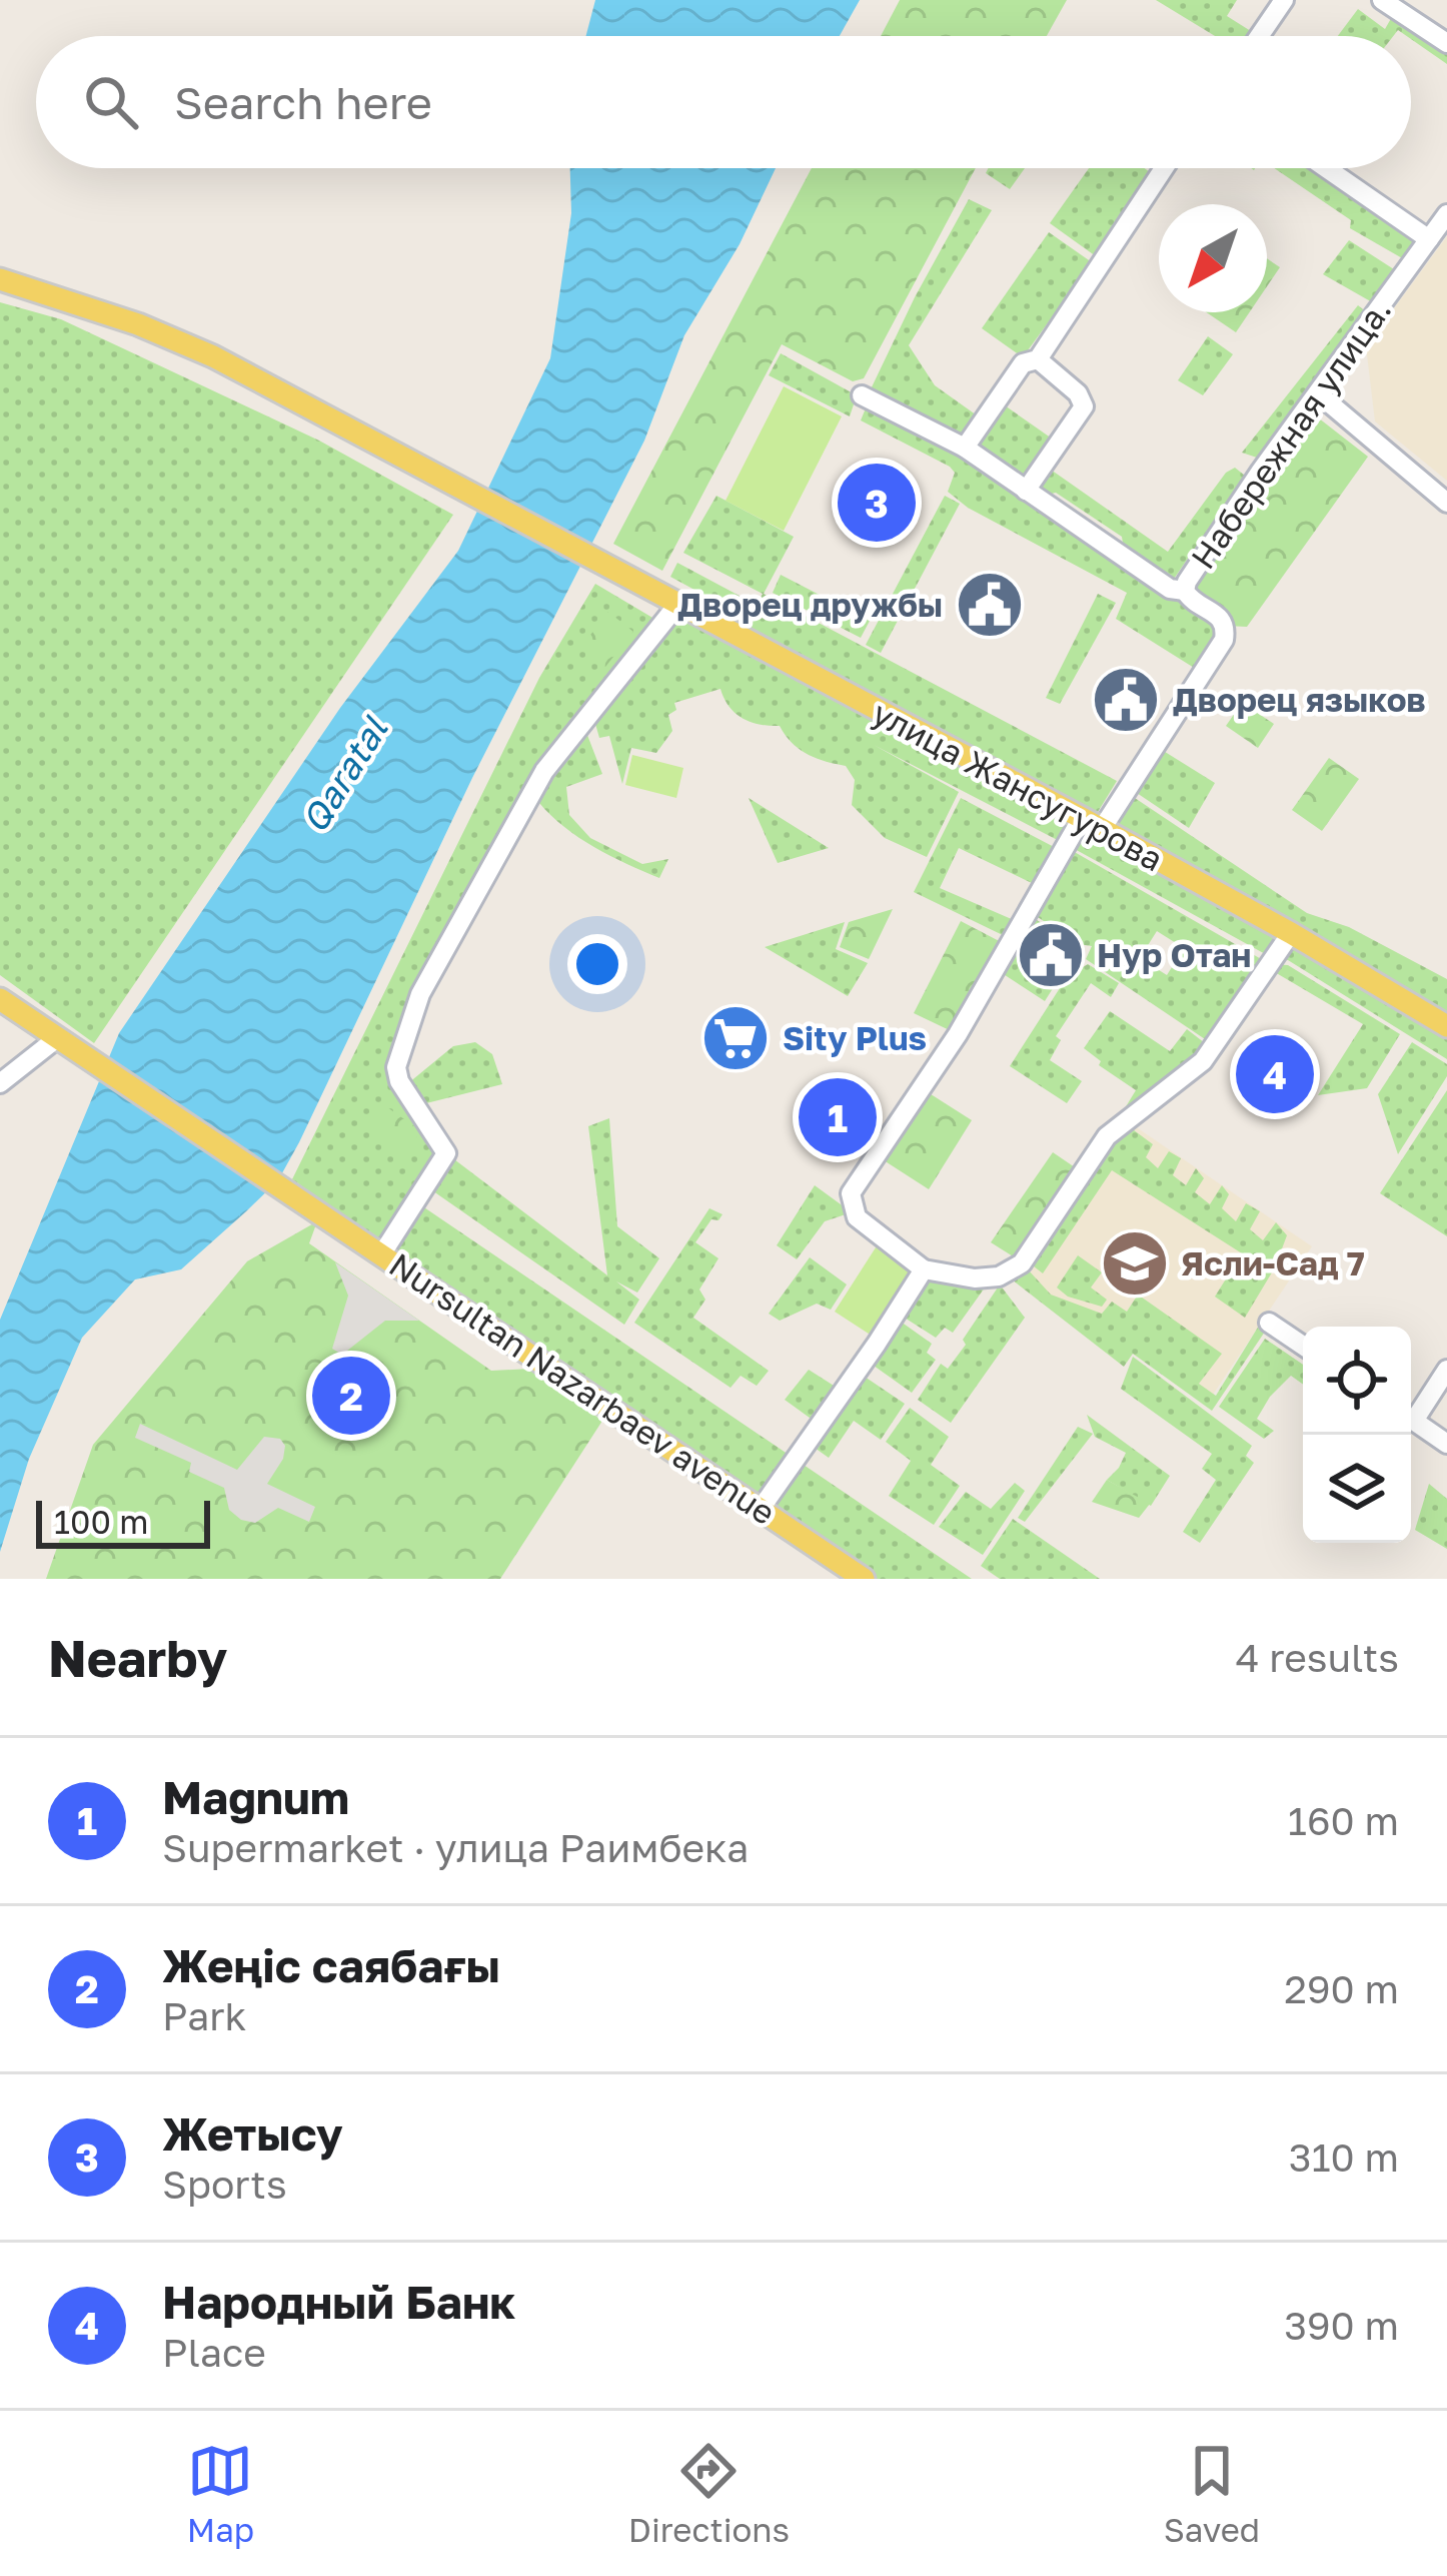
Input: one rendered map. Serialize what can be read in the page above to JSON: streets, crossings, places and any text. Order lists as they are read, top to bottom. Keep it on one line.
{"streets":{"main road":["улица Жансугурова","Nursultan Nazarbaev avenue"],"street":["Набережная улица."]},"crossings":[["Набережная улица.","улица Жансугурова"]],"water":["Qaratal"],"places":{"public building":["Дворец дружбы","Дворец языков","Нур Отан"],"supermarket":["Sity Plus"],"school or university":["Ясли-Сад 7"]},"scale_bar":"100 m","north":"bottom left","page":{"search":"Search here","pins":["3","4","1","2"],"scale":"100 m","heading":["Nearby","4 results"],"list":[{"mark":"1","name":"Magnum","note":"Supermarket · улица Раимбека","value":"160 m"},{"mark":"2","name":"Жеңіс саябағы","note":"Park","value":"290 m"},{"mark":"3","name":"Жетысу","note":"Sports","value":"310 m"},{"mark":"4","name":"Народный Банк","note":"Place","value":"390 m"}],"nav":["Map","Directions","Saved"]}}
